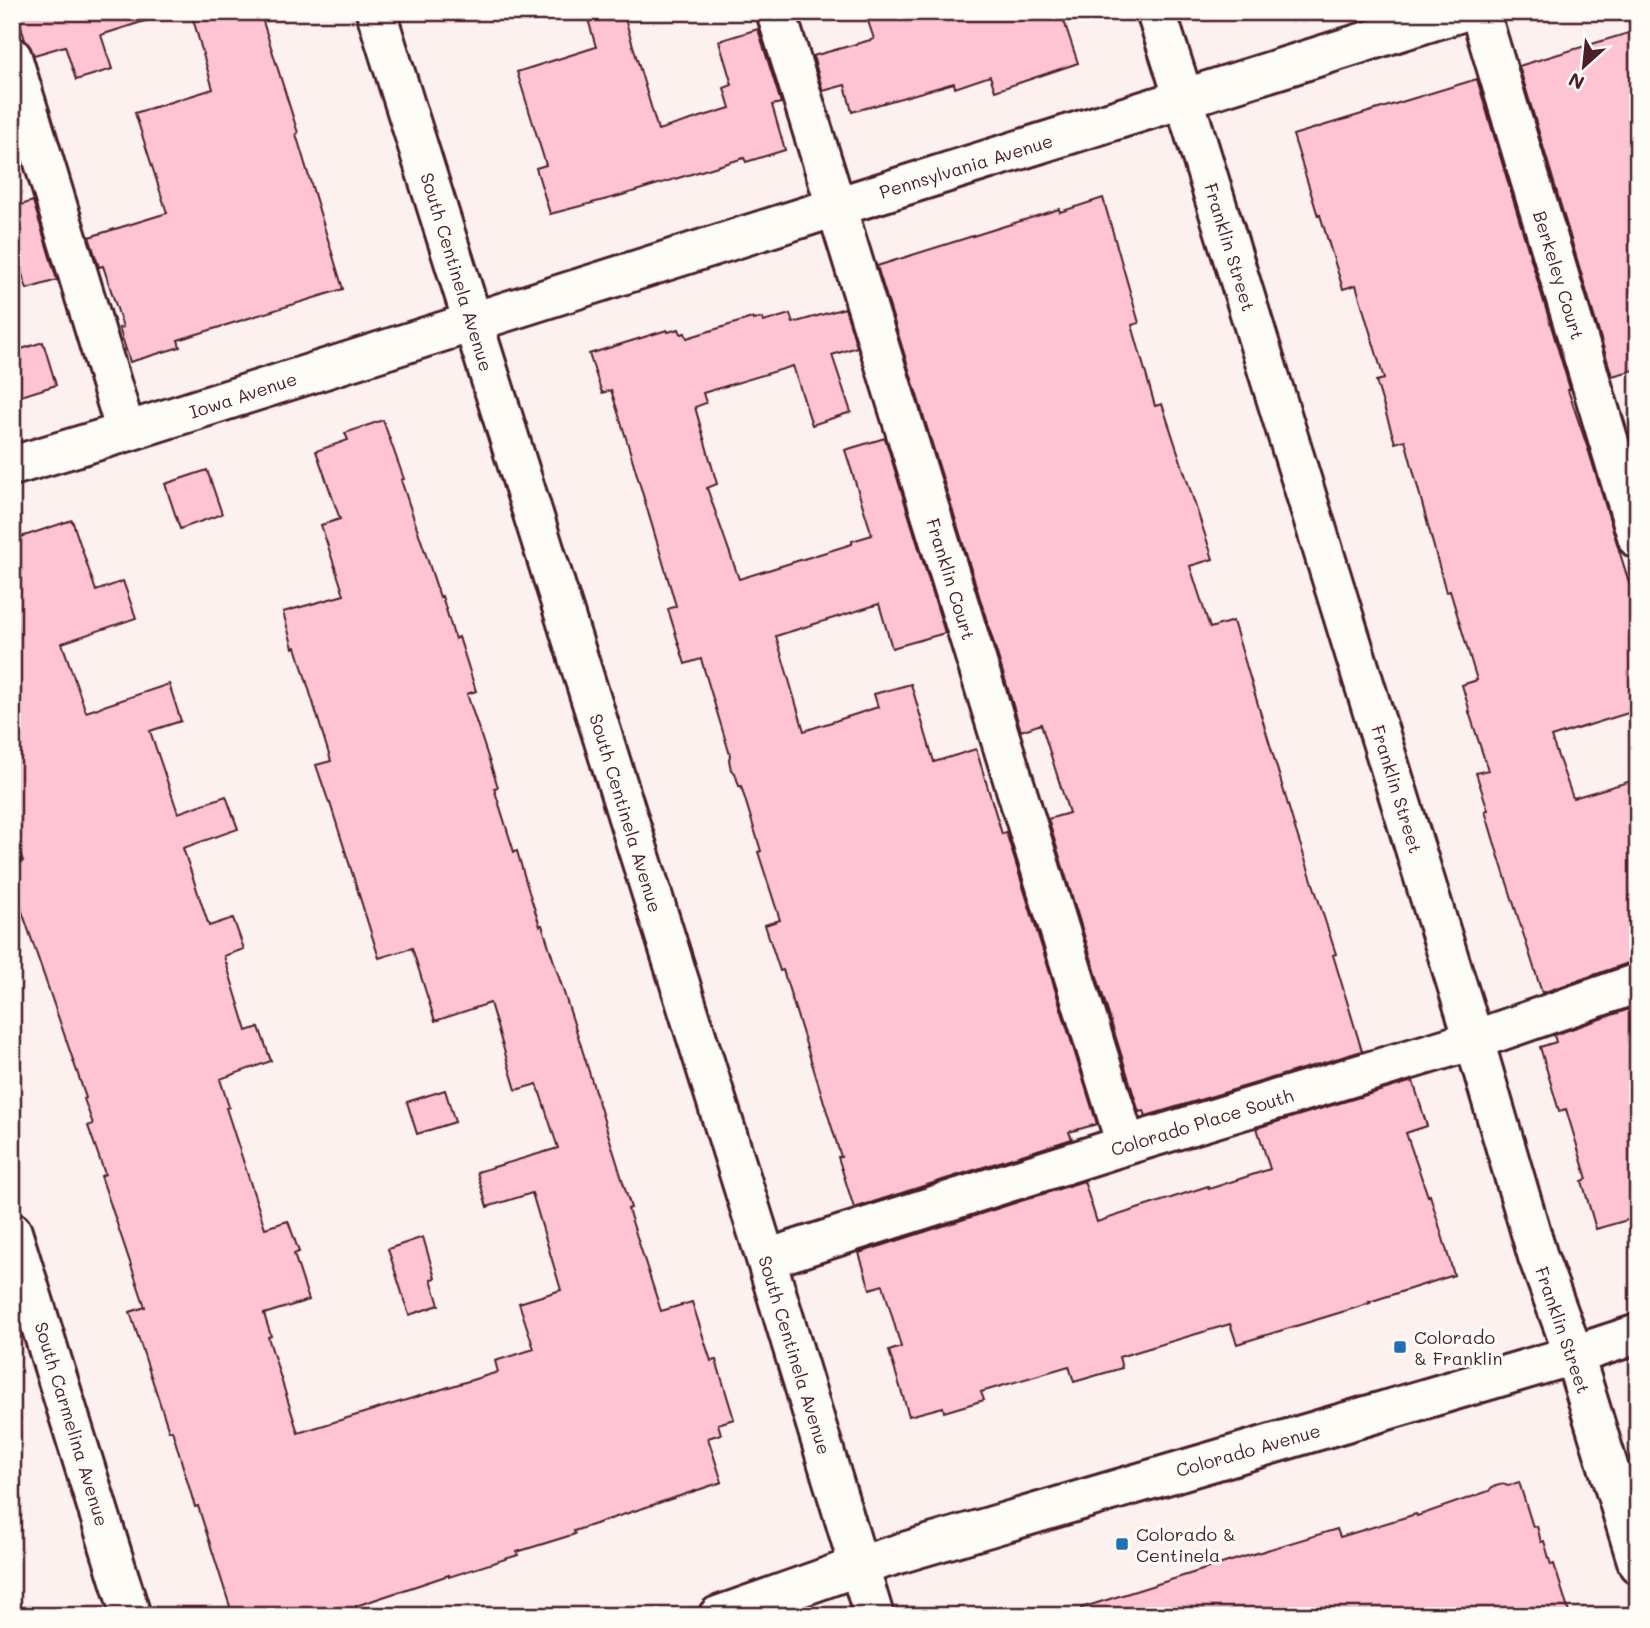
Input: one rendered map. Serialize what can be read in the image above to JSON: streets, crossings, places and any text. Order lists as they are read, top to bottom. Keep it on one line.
{"streets":{"street":["Pennsylvania Avenue","Franklin Street","South Centinela Avenue","Berkeley Court","Iowa Avenue","Franklin Court","Colorado Place South","South Carmelina Avenue","Colorado Avenue"]},"crossings":[["Pennsylvania Avenue","Franklin Street"],["Pennsylvania Avenue","South Centinela Avenue"],["Pennsylvania Avenue","Iowa Avenue"],["Pennsylvania Avenue","Franklin Court"],["Franklin Street","Colorado Place South"],["Franklin Street","Colorado Avenue"],["South Centinela Avenue","Iowa Avenue"],["South Centinela Avenue","Colorado Place South"],["South Centinela Avenue","Colorado Avenue"],["Franklin Court","Colorado Place South"]],"places":{"transit":["Colorado & Franklin","Colorado & Centinela"]},"north":"bottom left"}
